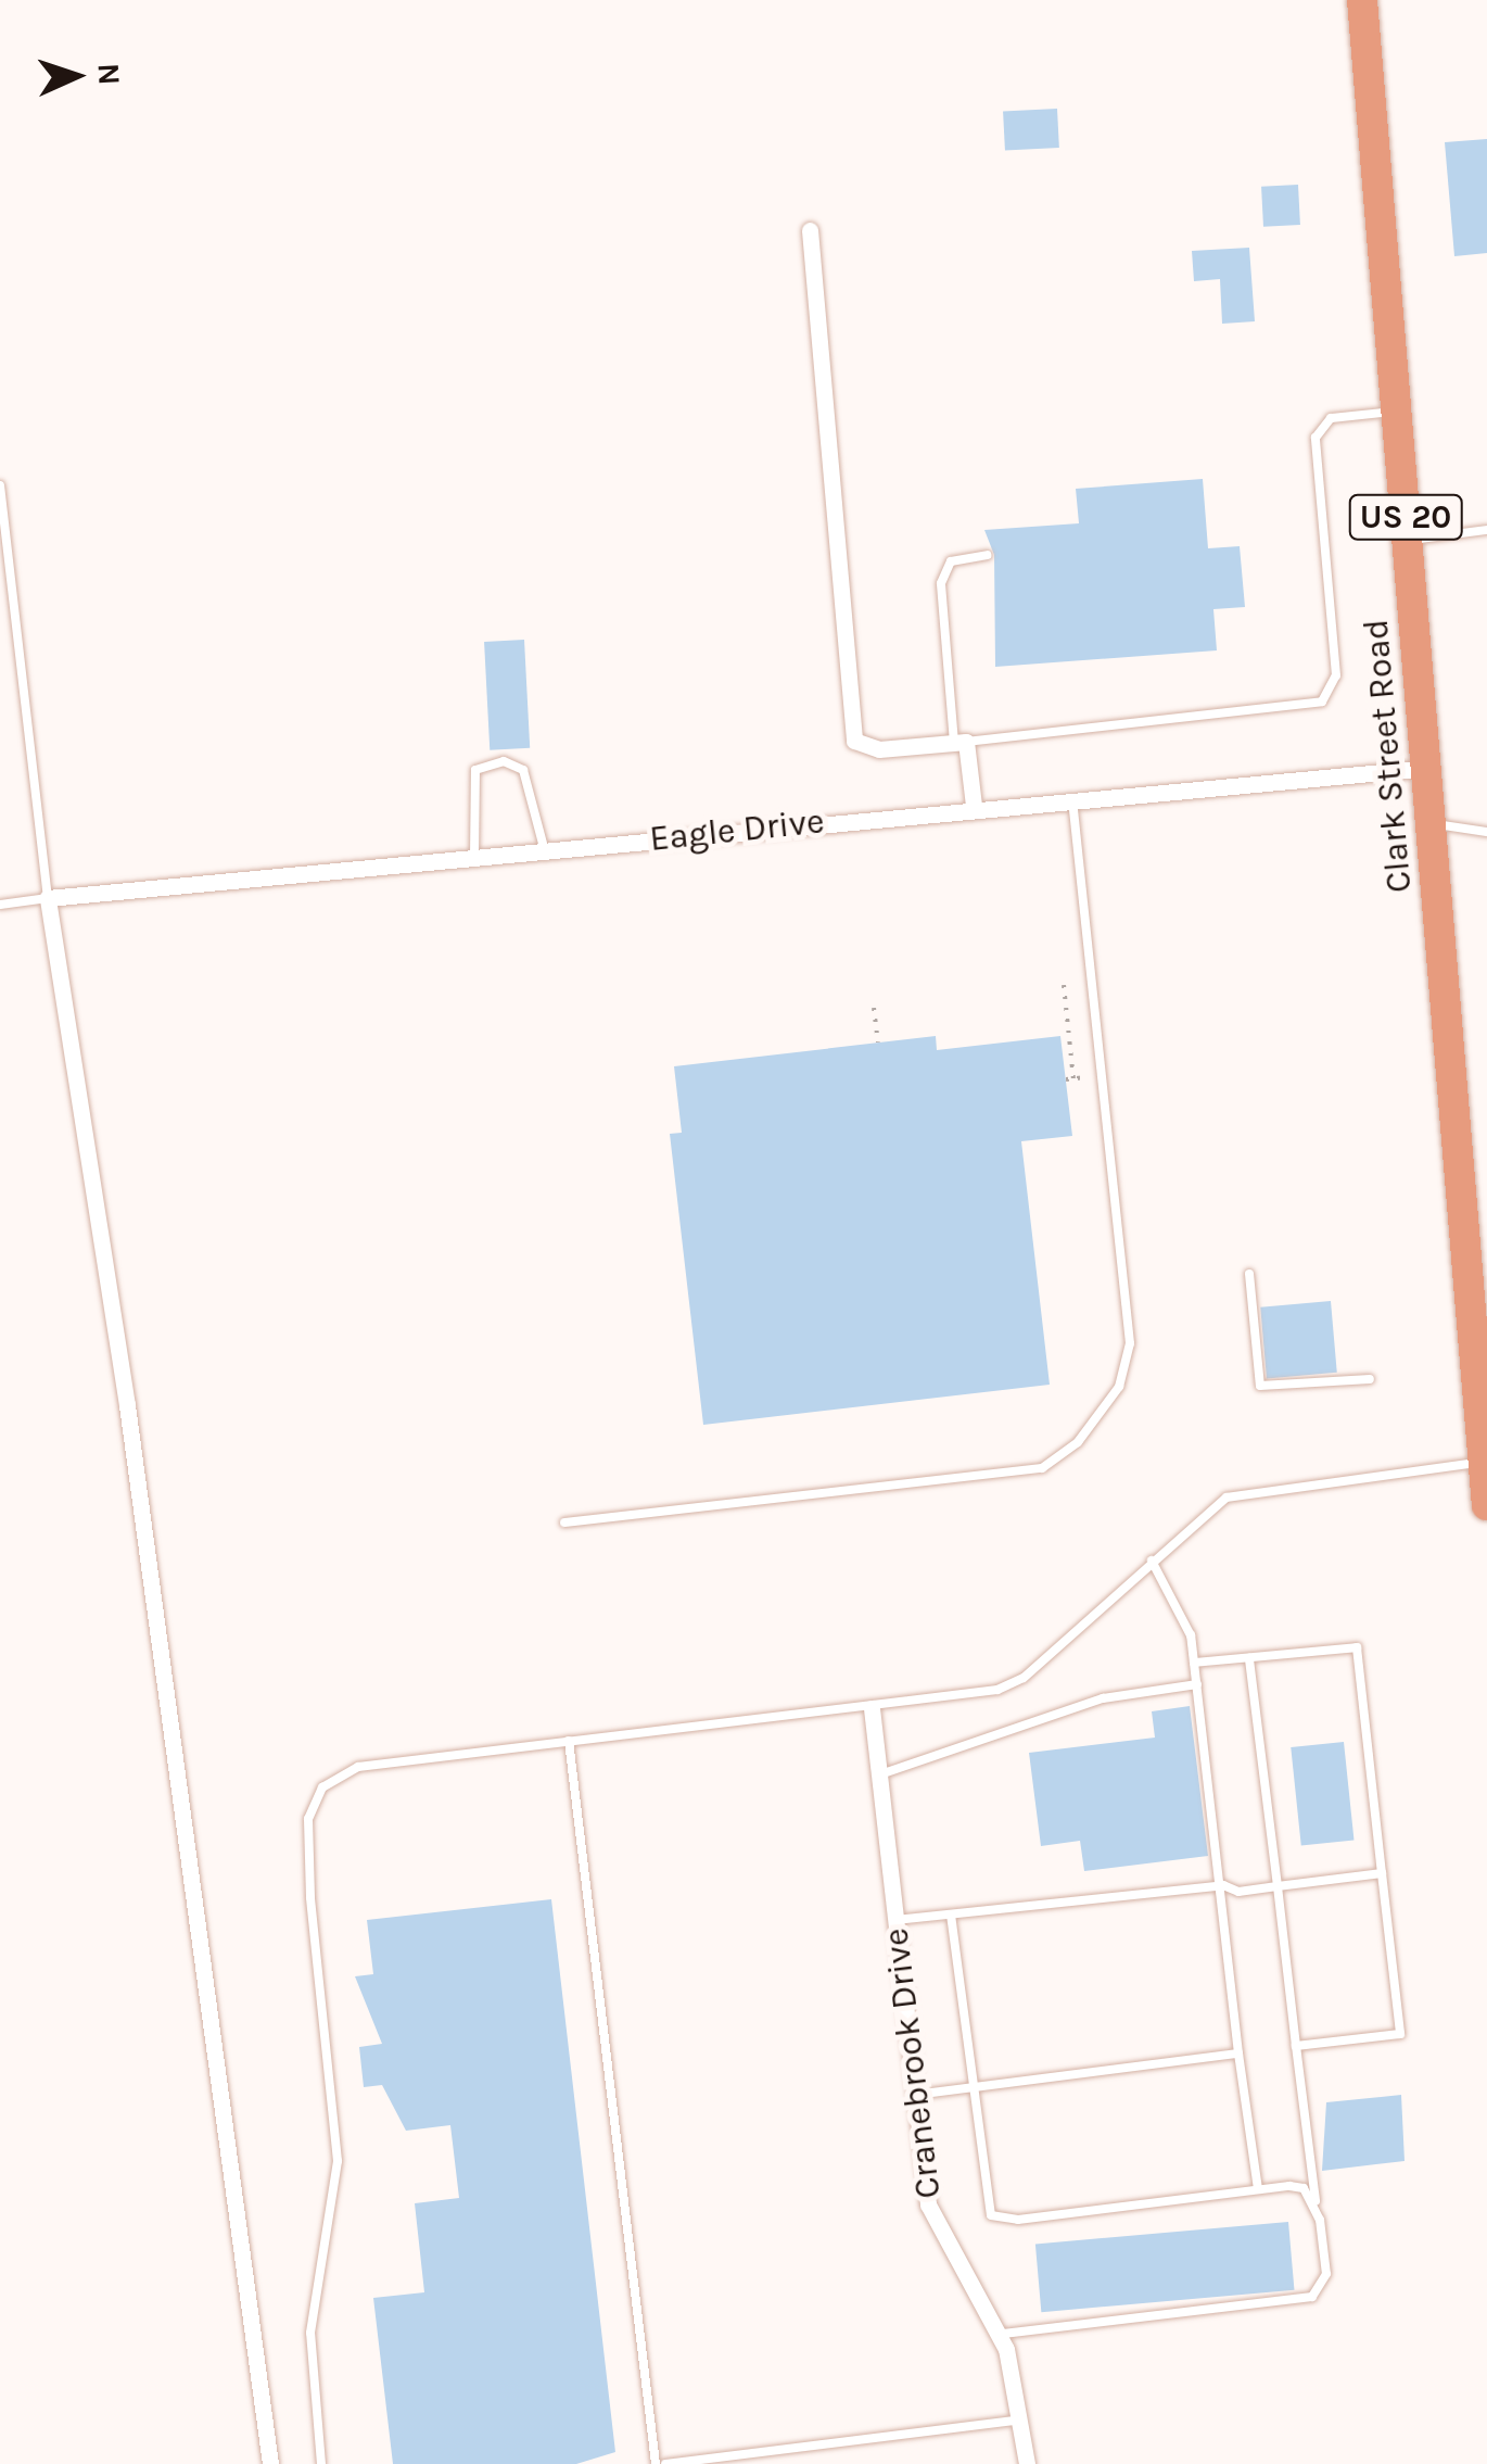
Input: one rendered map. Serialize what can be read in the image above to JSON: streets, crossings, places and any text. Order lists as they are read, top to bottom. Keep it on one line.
{"streets":{"highway":["US 20","Clark Street Road"],"street":["Eagle Drive","Cranebrook Drive"]},"crossings":[["Clark Street Road","Eagle Drive"]],"north":"right"}
